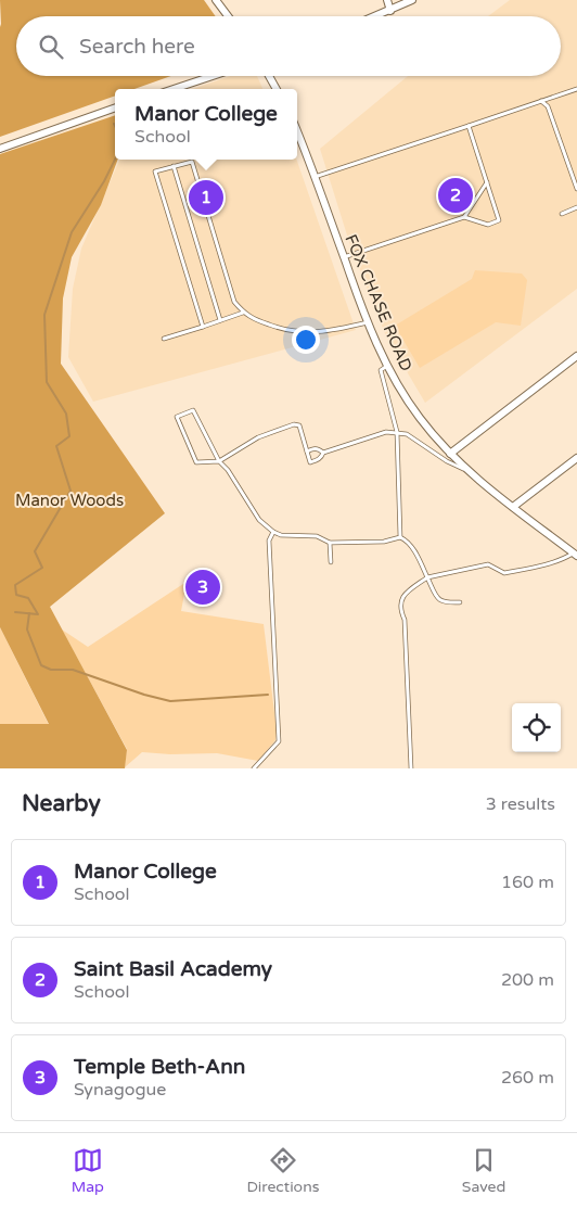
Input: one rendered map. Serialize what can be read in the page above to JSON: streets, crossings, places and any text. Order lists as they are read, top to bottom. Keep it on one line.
{"streets":{"street":["FOX CHASE ROAD"]},"parks":["Manor Woods"],"page":{"search":"Search here","popup":["Manor College","School"],"pins":["2","1","3"],"heading":["Nearby","3 results"],"list":[{"mark":"1","name":"Manor College","note":"School","value":"160 m"},{"mark":"2","name":"Saint Basil Academy","note":"School","value":"200 m"},{"mark":"3","name":"Temple Beth-Ann","note":"Synagogue","value":"260 m"}],"nav":["Map","Directions","Saved"]}}
